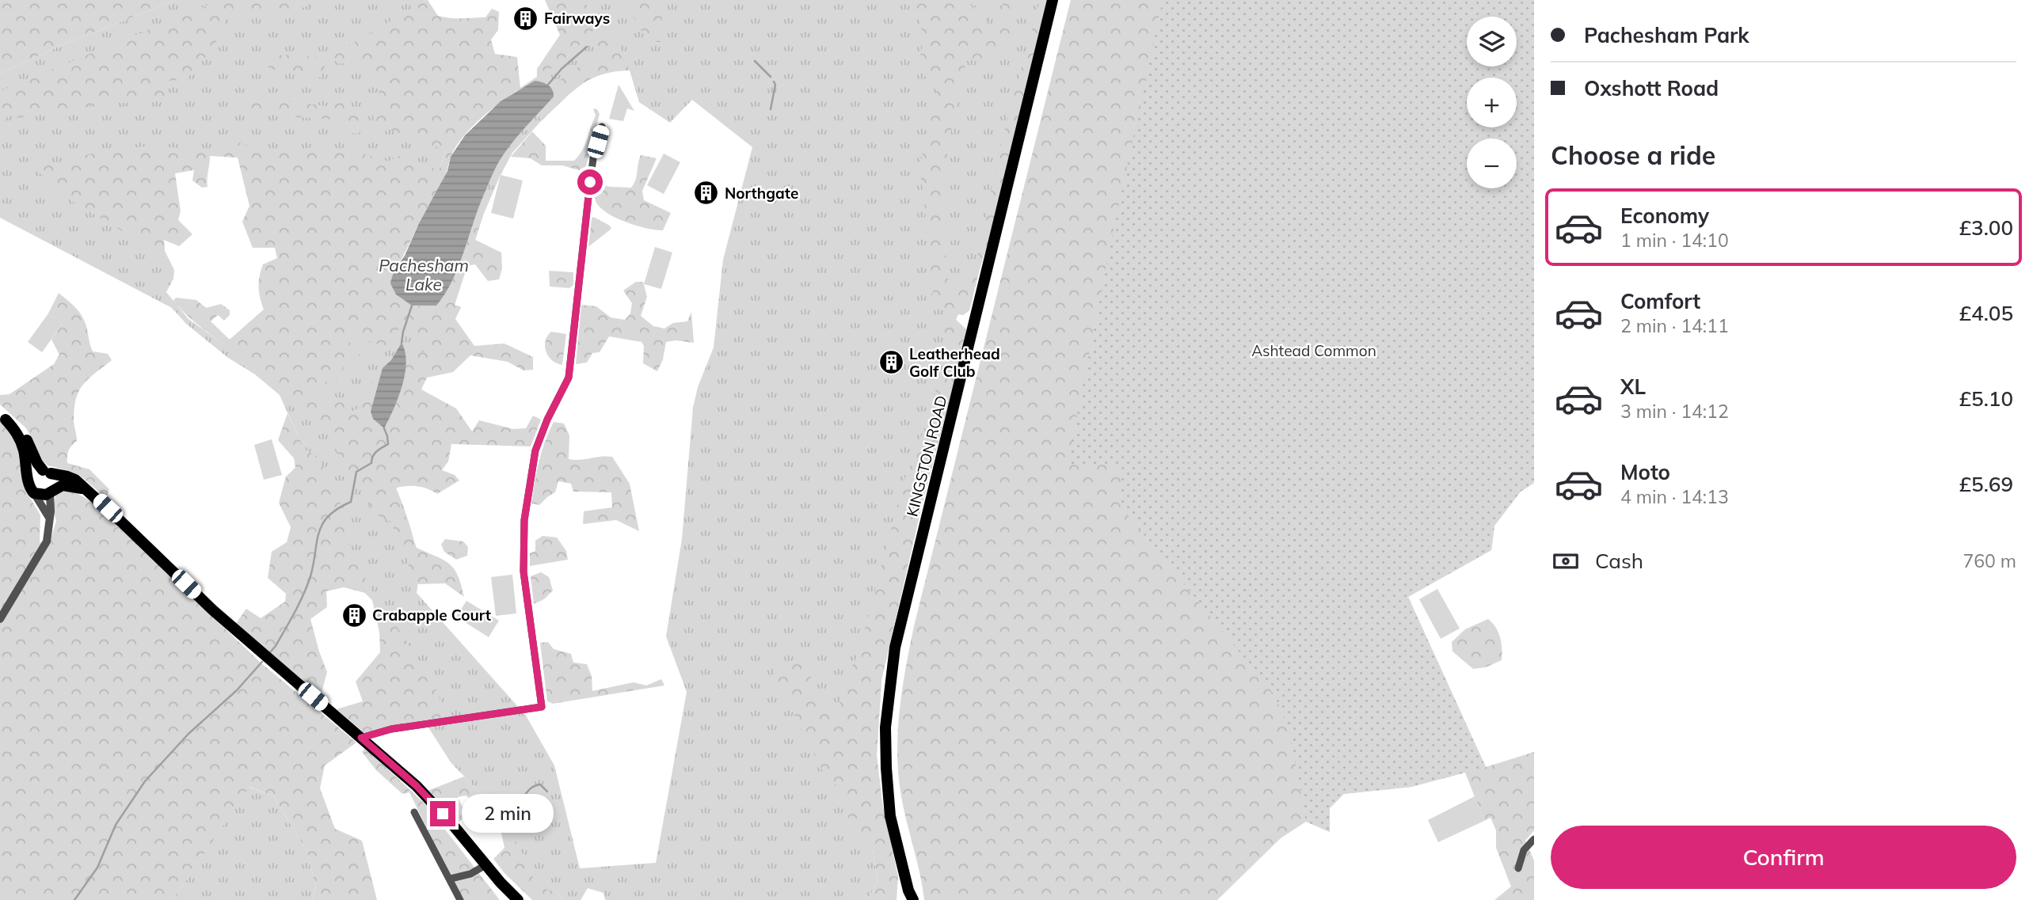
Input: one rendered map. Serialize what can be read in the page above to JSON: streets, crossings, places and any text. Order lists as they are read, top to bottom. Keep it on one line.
{"streets":{"main road":["KINGSTON ROAD"]},"water":["Pachesham Lake"],"parks":["Ashtead Common"],"places":{"building":["Fairways","Northgate","Leatherhead Golf Club","Crabapple Court"]},"page":{"banner":["Pachesham Park","Oxshott Road"],"map_buttons":["+","−"],"heading":"Choose a ride","list":[{"name":"Economy","note":"1 min · 14:10","value":"£3.00"},{"name":"Comfort","note":"2 min · 14:11","value":"£4.05"},{"name":"XL","note":"3 min · 14:12","value":"£5.10"},{"name":"Moto","note":"4 min · 14:13","value":"£5.69"}],"pay":["Cash","760 m"],"bubble":"2 min","buttons":"Confirm"}}
